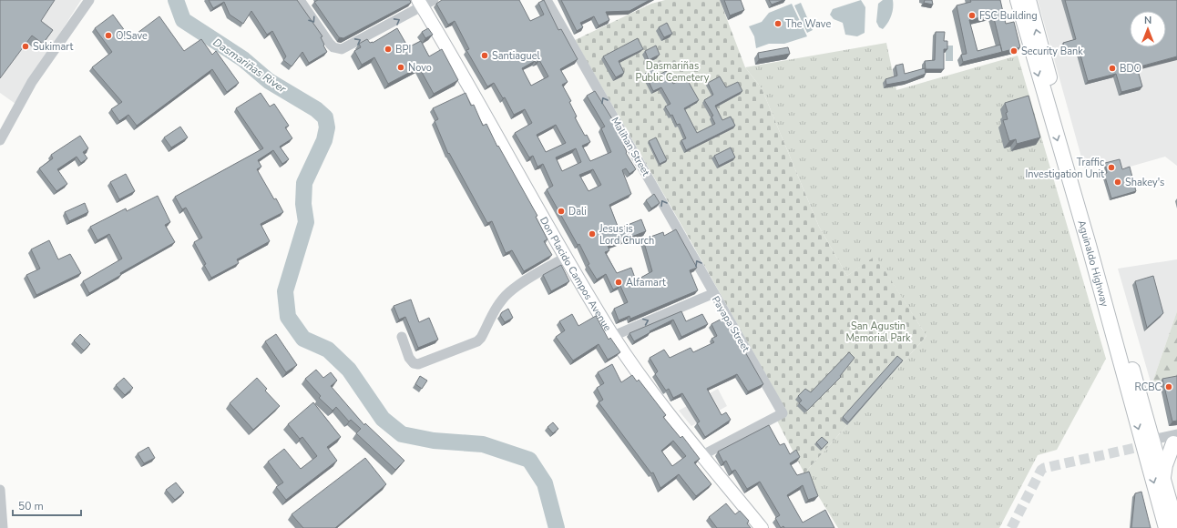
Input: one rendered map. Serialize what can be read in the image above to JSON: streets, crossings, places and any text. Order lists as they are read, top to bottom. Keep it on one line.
{"streets":{"highway":["Aguinaldo Highway"],"main road":["Don Placido Campos Avenue"],"street":["Malihan Street","Payapa Street"]},"crossings":[["Malihan Street","Payapa Street"],["Don Placido Campos Avenue","Payapa Street"]],"one_way":["Malihan Street"],"water":["Dasmariñas River"],"parks":["Dasmariñas Public Cemetery","San Agustin Memorial Park"],"places":["FSC Building","The Wave","O!Save","Sukimart","BPI","Security Bank","Santiaguel","Novo","BDO","Traffic Investigation Unit","Shakey's","Dali","Jesus is Lord Church","Alfamart","RCBC"],"scale_bar":"50 m","north":"top"}
